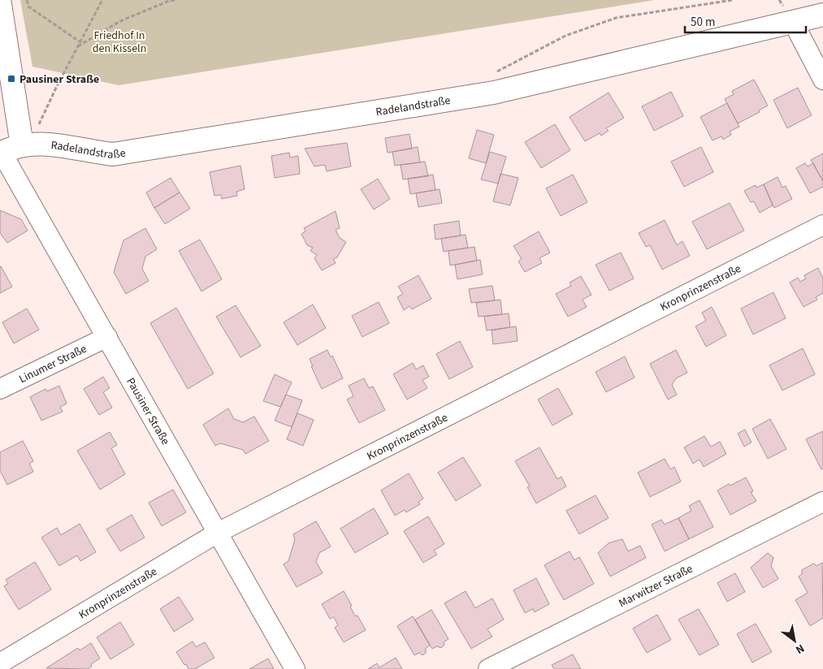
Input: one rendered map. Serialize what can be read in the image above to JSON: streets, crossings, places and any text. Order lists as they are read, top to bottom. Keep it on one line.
{"streets":{"street":["Radelandstraße","Kronprinzenstraße","Linumer Straße","Pausiner Straße","Marwitzer Straße"]},"crossings":[["Radelandstraße","Pausiner Straße"],["Kronprinzenstraße","Pausiner Straße"],["Linumer Straße","Pausiner Straße"]],"parks":["Friedhof In den Kisseln"],"places":{"transit":["Pausiner Straße"]},"scale_bar":"50 m","north":"bottom right"}
